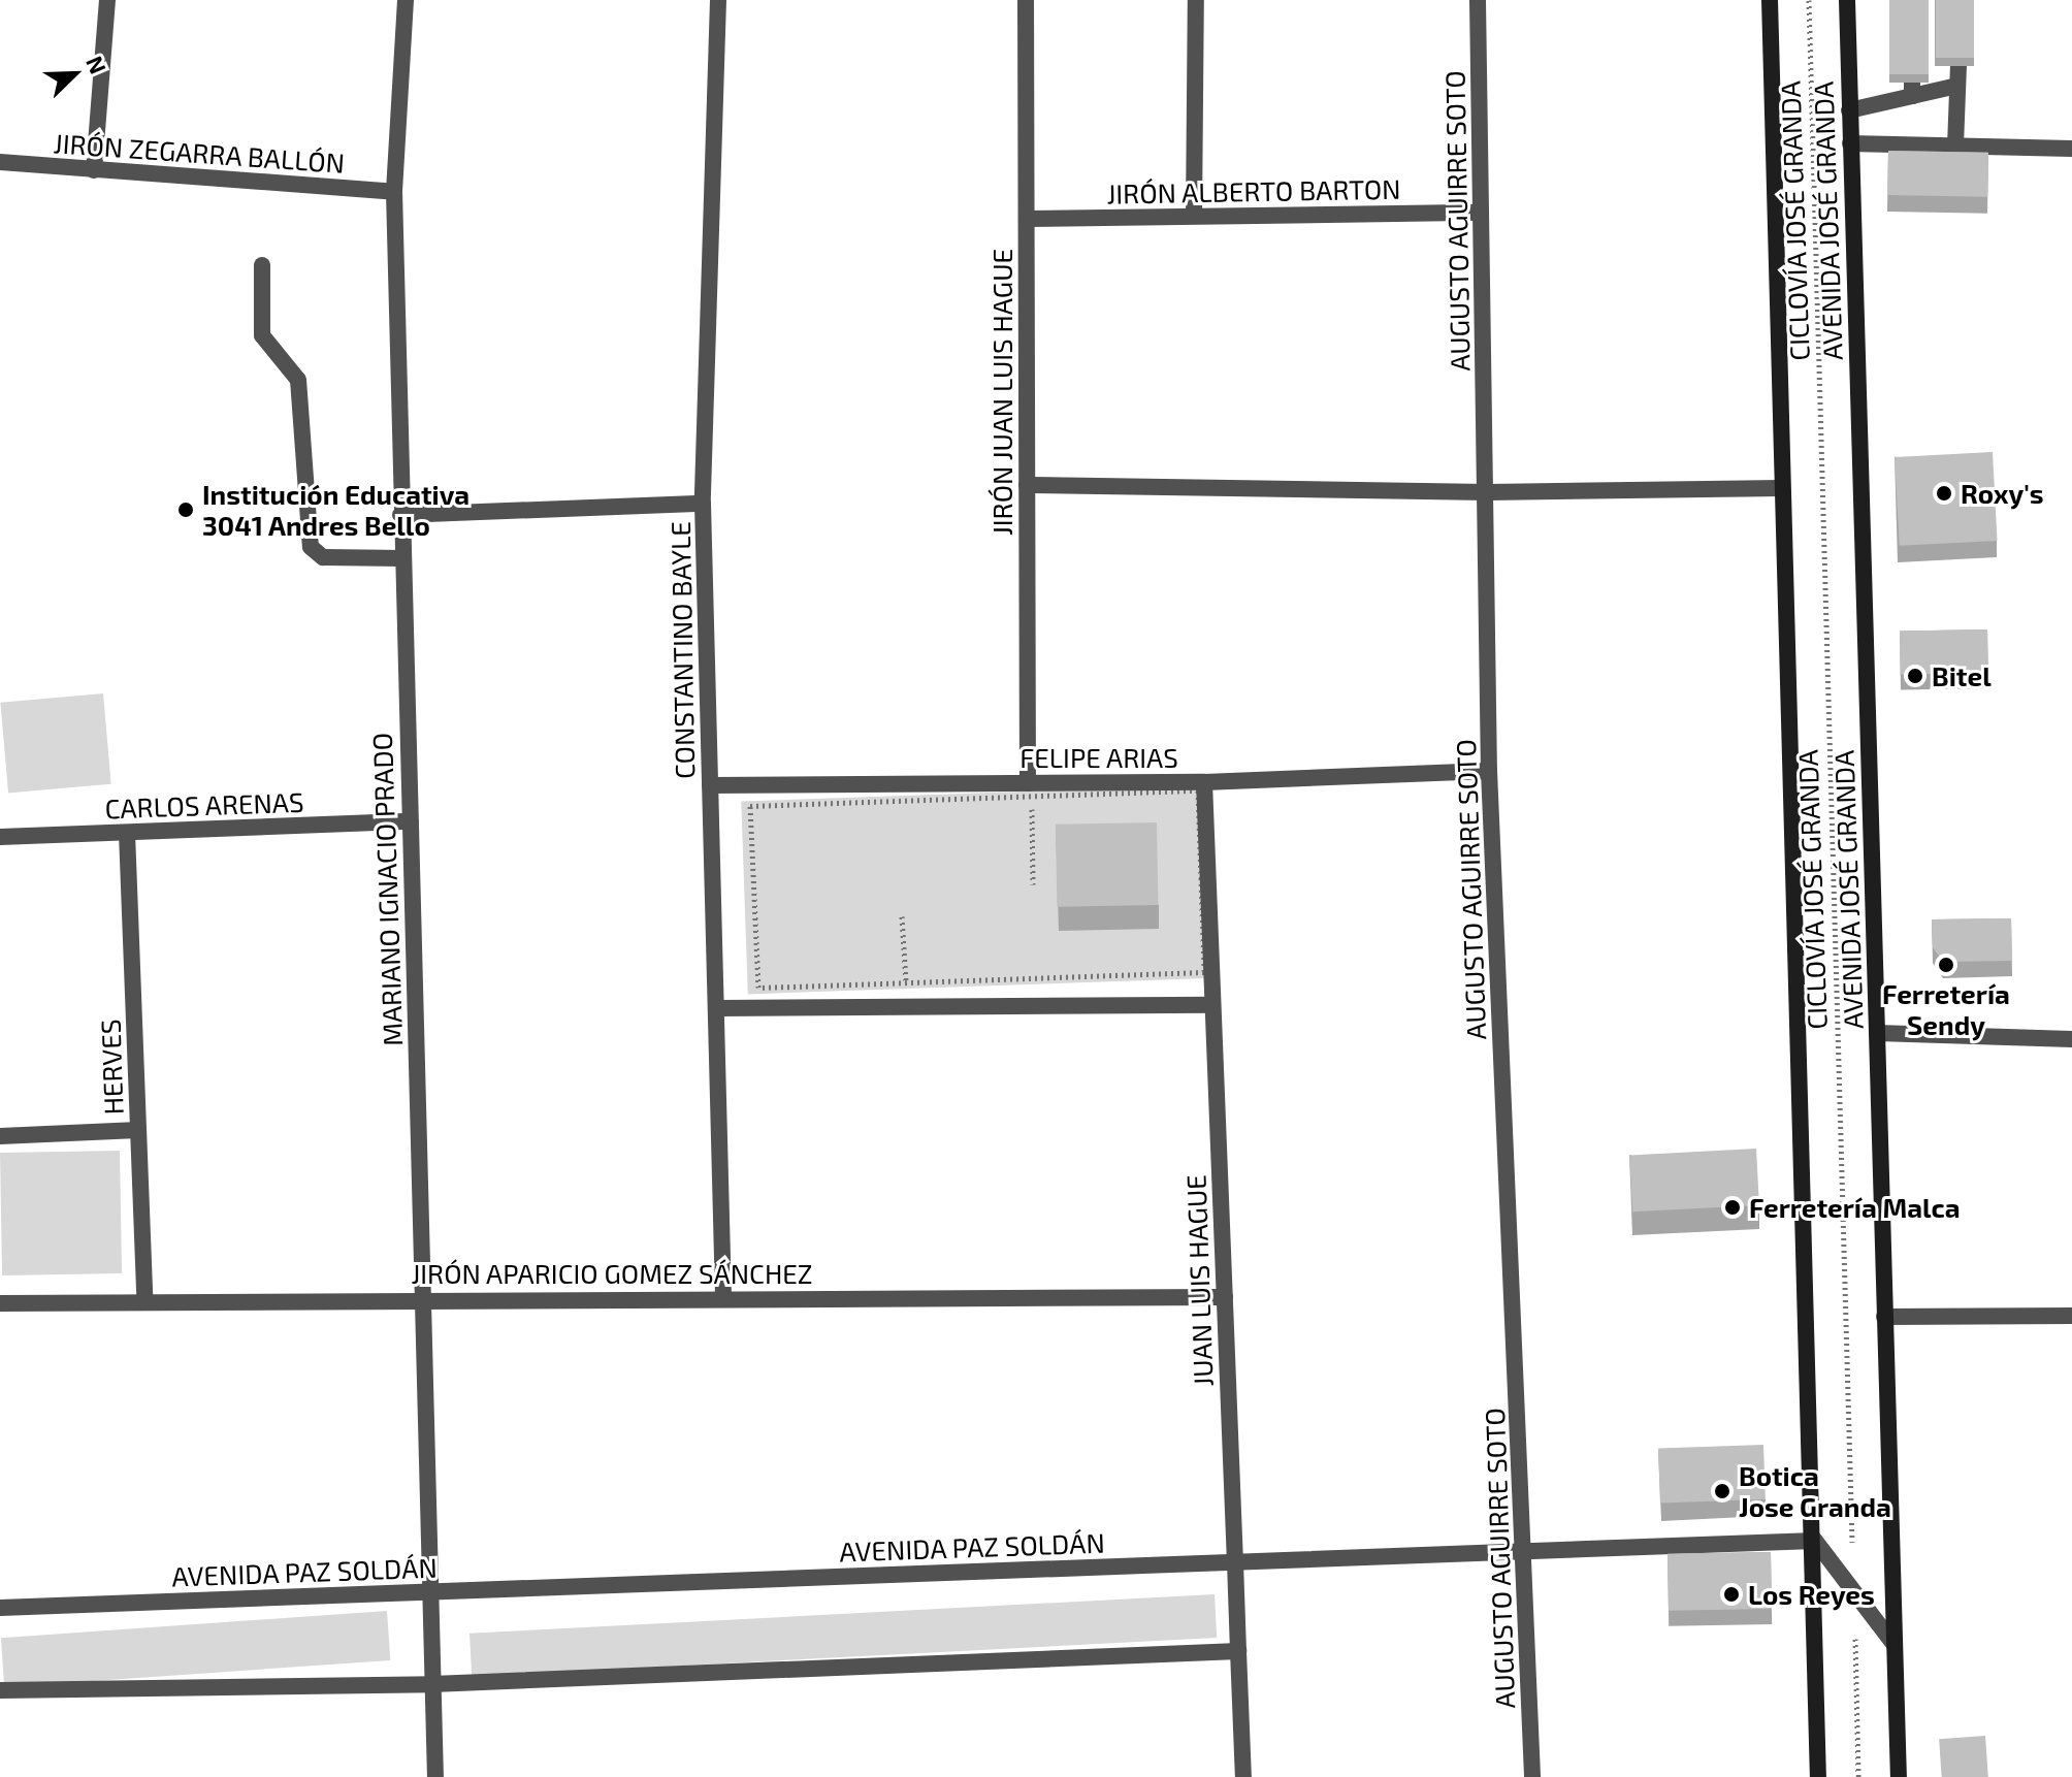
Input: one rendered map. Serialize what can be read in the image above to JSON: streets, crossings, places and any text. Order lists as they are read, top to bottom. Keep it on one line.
{"streets":{"main road":["AVENIDA JOSÉ GRANDA"],"street":["JIRÓN ZEGARRA BALLÓN","JIRÓN ALBERTO BARTON","AUGUSTO AGUIRRE SOTO","JIRÓN JUAN LUIS HAGUE","CONSTANTINO BAYLE","FELIPE ARIAS","CARLOS ARENAS","MARIANO IGNACIO PRADO","HERVES","JIRÓN APARICIO GOMEZ SÁNCHEZ","JUAN LUIS HAGUE","AVENIDA PAZ SOLDÁN"],"path":["CICLOVÍA JOSÉ GRANDA"]},"crossings":[["JIRÓN ZEGARRA BALLÓN","MARIANO IGNACIO PRADO"],["JIRÓN ALBERTO BARTON","AUGUSTO AGUIRRE SOTO"],["JIRÓN ALBERTO BARTON","JIRÓN JUAN LUIS HAGUE"],["AUGUSTO AGUIRRE SOTO","FELIPE ARIAS"],["AUGUSTO AGUIRRE SOTO","AVENIDA PAZ SOLDÁN"],["AVENIDA JOSÉ GRANDA","AVENIDA PAZ SOLDÁN"],["JIRÓN JUAN LUIS HAGUE","FELIPE ARIAS"],["CONSTANTINO BAYLE","FELIPE ARIAS"],["CONSTANTINO BAYLE","JIRÓN APARICIO GOMEZ SÁNCHEZ"],["FELIPE ARIAS","JUAN LUIS HAGUE"],["CARLOS ARENAS","MARIANO IGNACIO PRADO"],["CARLOS ARENAS","HERVES"],["MARIANO IGNACIO PRADO","JIRÓN APARICIO GOMEZ SÁNCHEZ"],["MARIANO IGNACIO PRADO","AVENIDA PAZ SOLDÁN"],["HERVES","JIRÓN APARICIO GOMEZ SÁNCHEZ"],["JIRÓN APARICIO GOMEZ SÁNCHEZ","JUAN LUIS HAGUE"],["JUAN LUIS HAGUE","AVENIDA PAZ SOLDÁN"]],"places":["Roxy's","Institución Educativa 3041 Andres Bello","Bitel","Ferretería Sendy","Ferretería Malca","Botica Jose Granda","Los Reyes"],"north":"top right"}
